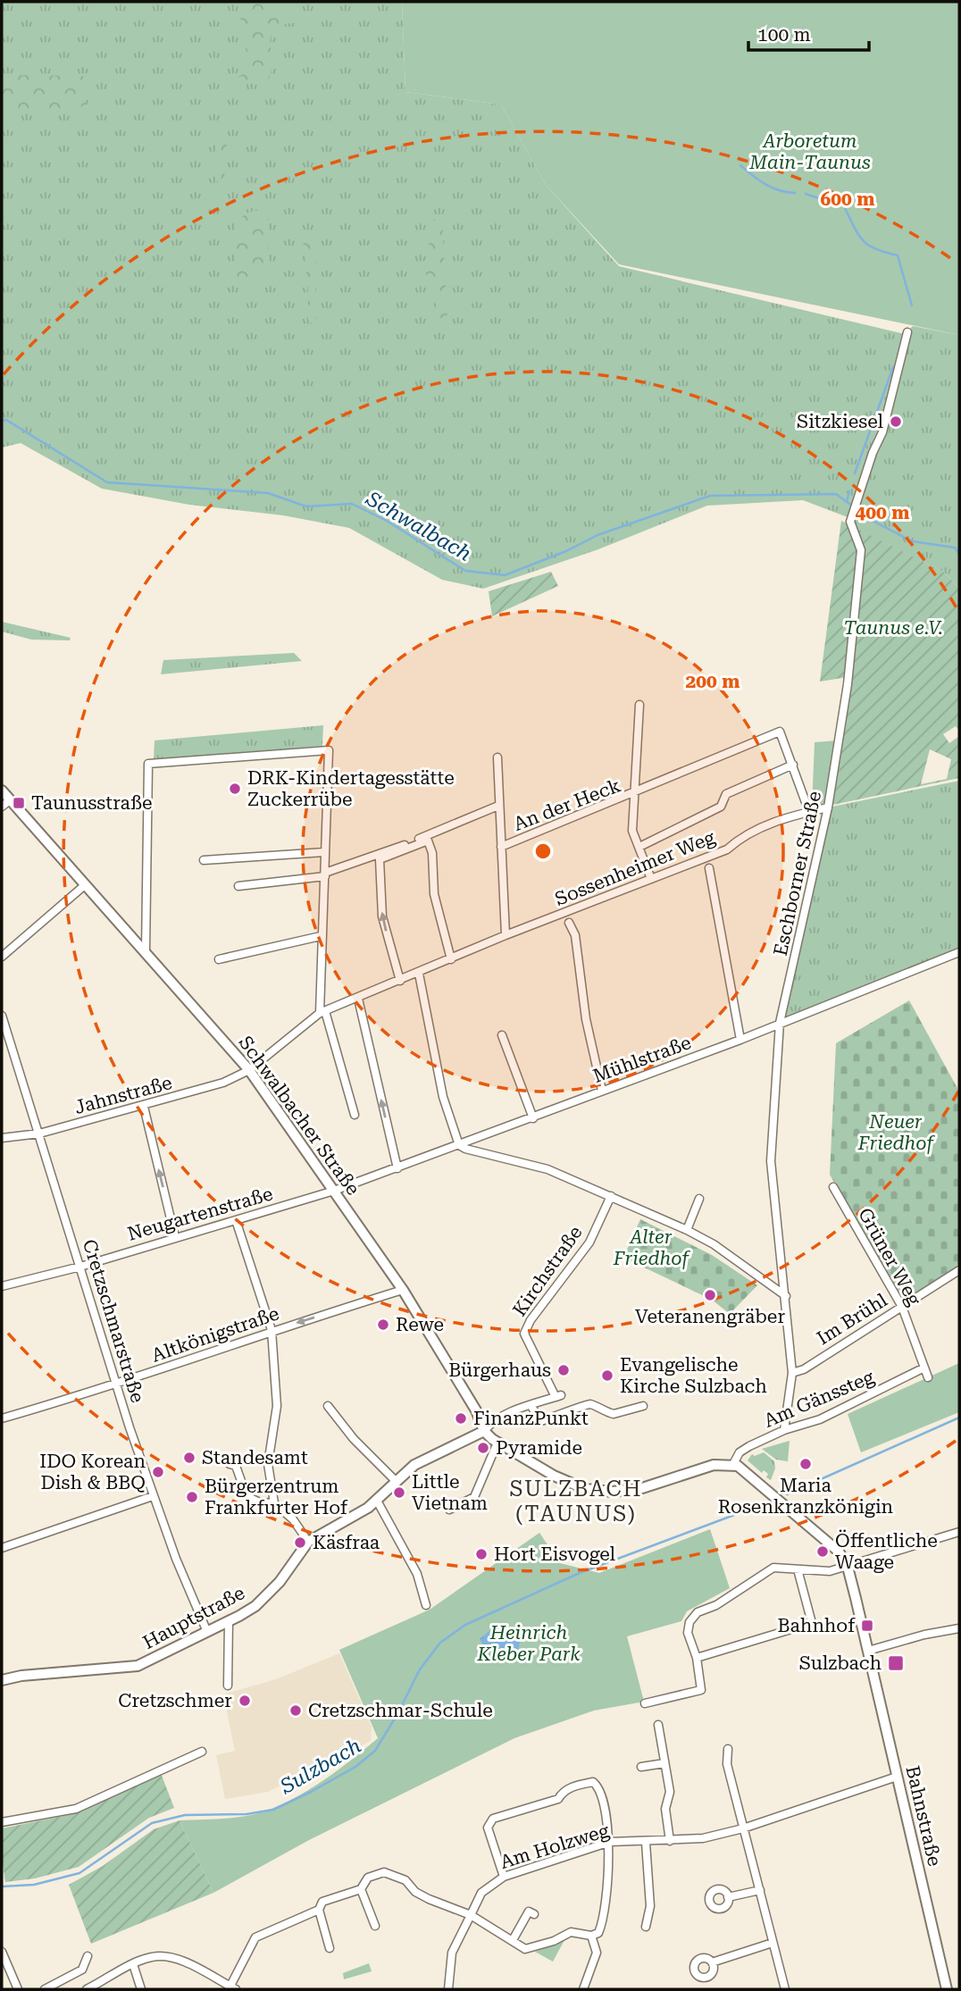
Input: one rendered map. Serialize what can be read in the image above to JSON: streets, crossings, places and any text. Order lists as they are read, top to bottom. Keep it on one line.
{"streets":{"street":["An der Heck","Sossenheimer Weg","Eschborner Straße","Mühlstraße","Jahnstraße","Schwalbacher Straße","Neugartenstraße","Grüner Weg","Kirchstraße","Im Brühl","Cretzschmarstraße","Altkönigstraße","Am Gänssteg","Hauptstraße","Bahnstraße","Am Holzweg"]},"crossings":[["An der Heck","Sossenheimer Weg"],["Sossenheimer Weg","Eschborner Straße"],["Sossenheimer Weg","Jahnstraße"],["Sossenheimer Weg","Schwalbacher Straße"],["Eschborner Straße","Mühlstraße"],["Eschborner Straße","Im Brühl"],["Eschborner Straße","Am Gänssteg"],["Mühlstraße","Schwalbacher Straße"],["Mühlstraße","Neugartenstraße"],["Jahnstraße","Schwalbacher Straße"],["Jahnstraße","Cretzschmarstraße"],["Schwalbacher Straße","Neugartenstraße"],["Schwalbacher Straße","Altkönigstraße"],["Schwalbacher Straße","Hauptstraße"],["Neugartenstraße","Cretzschmarstraße"],["Grüner Weg","Im Brühl"],["Grüner Weg","Am Gänssteg"],["Cretzschmarstraße","Altkönigstraße"],["Cretzschmarstraße","Hauptstraße"],["Am Gänssteg","Bahnstraße"],["Bahnstraße","Am Holzweg"]],"districts":["SULZBACH (TAUNUS)"],"water":["Schwalbach","Sulzbach"],"parks":["Arboretum Main-Taunus","Taunus e.V.","Neuer Friedhof","Alter Friedhof","Heinrich Kleber Park"],"places":{"other":["Sitzkiesel","DRK-Kindertagesstätte Zuckerrübe","Veteranengräber","Rewe","Bürgerhaus","Evangelische Kirche Sulzbach","FinanzPunkt","Pyramide","Standesamt","Maria Rosenkranzkönigin","IDO Korean Dish & BBQ","Little Vietnam","Bürgerzentrum Frankfurter Hof","Käsfraa","Öffentliche Waage","Hort Eisvogel","Cretzschmer","Cretzschmar-Schule"],"transit":["Taunusstraße","Bahnhof","Sulzbach"]},"scale_bar":"100 m","rings":["600 m","400 m","200 m"]}
